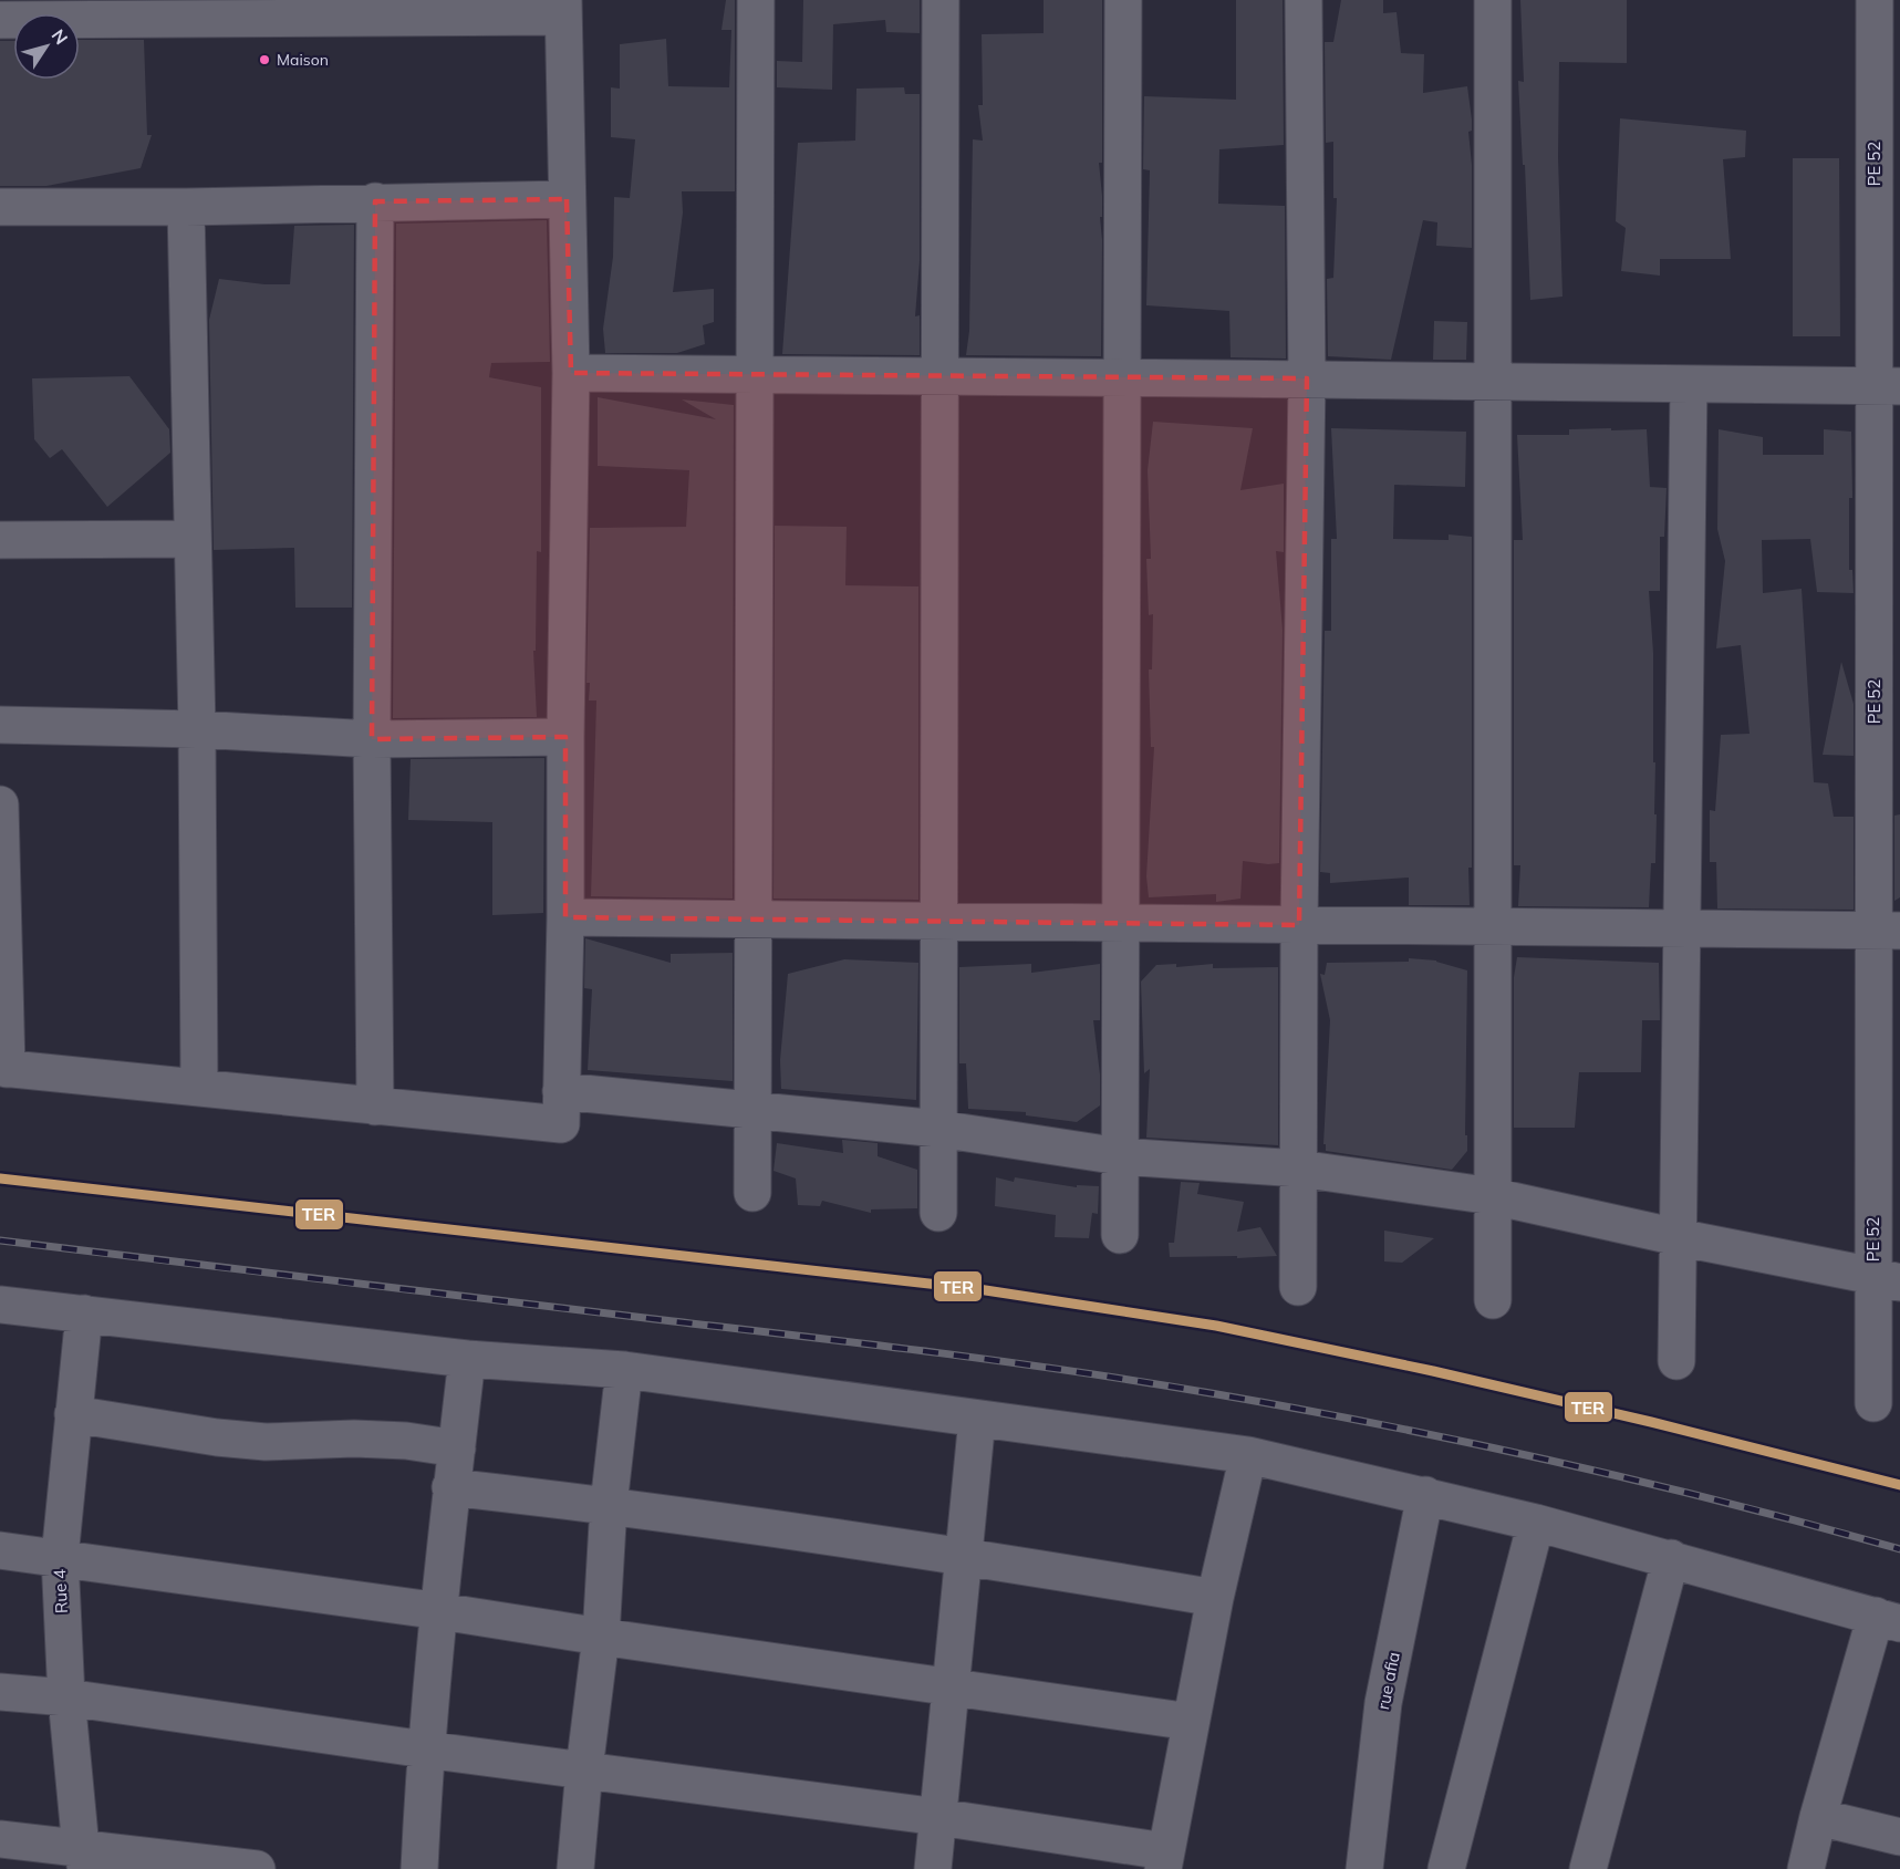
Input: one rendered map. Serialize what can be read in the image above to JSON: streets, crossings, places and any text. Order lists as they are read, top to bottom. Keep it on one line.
{"streets":{"street":["PE 52","Rue 4","rue afia"]},"places":["Maison"],"lines":["transit line TER"],"north":"top right"}
